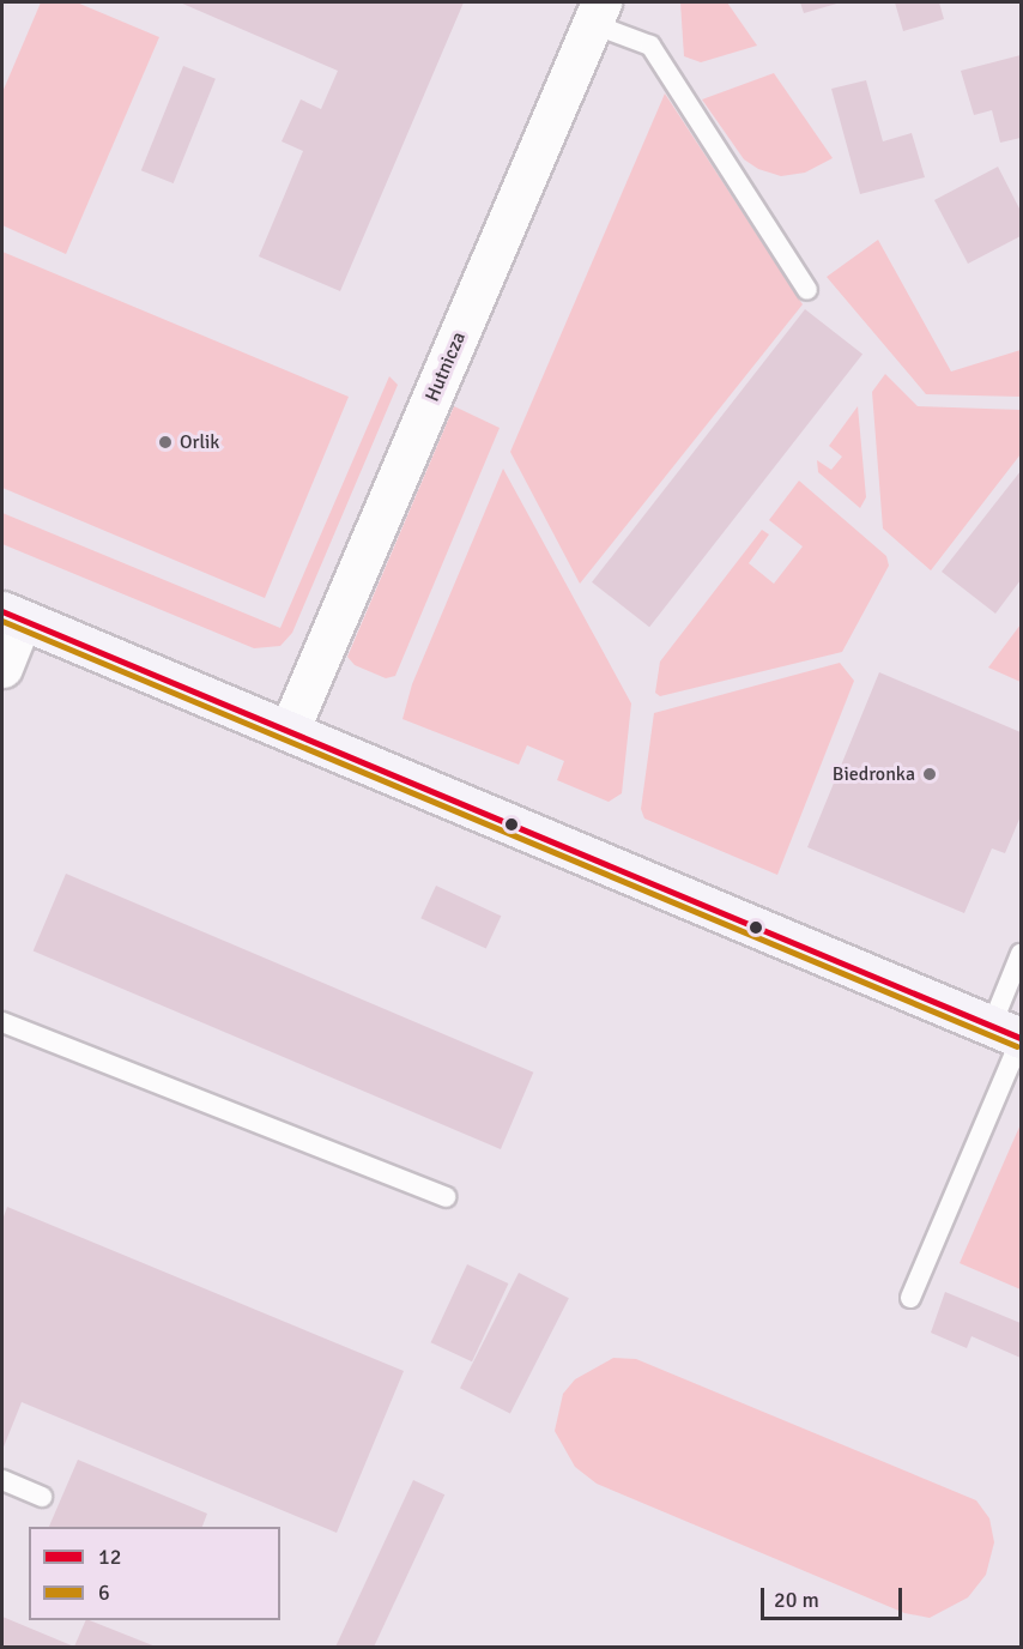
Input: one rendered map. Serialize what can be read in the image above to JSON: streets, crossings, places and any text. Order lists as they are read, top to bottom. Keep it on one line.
{"streets":{"street":["Hutnicza"]},"places":["Orlik","Biedronka"],"lines":["transit line 12","transit line 6"],"legend":["12","6"],"scale_bar":"20 m"}
